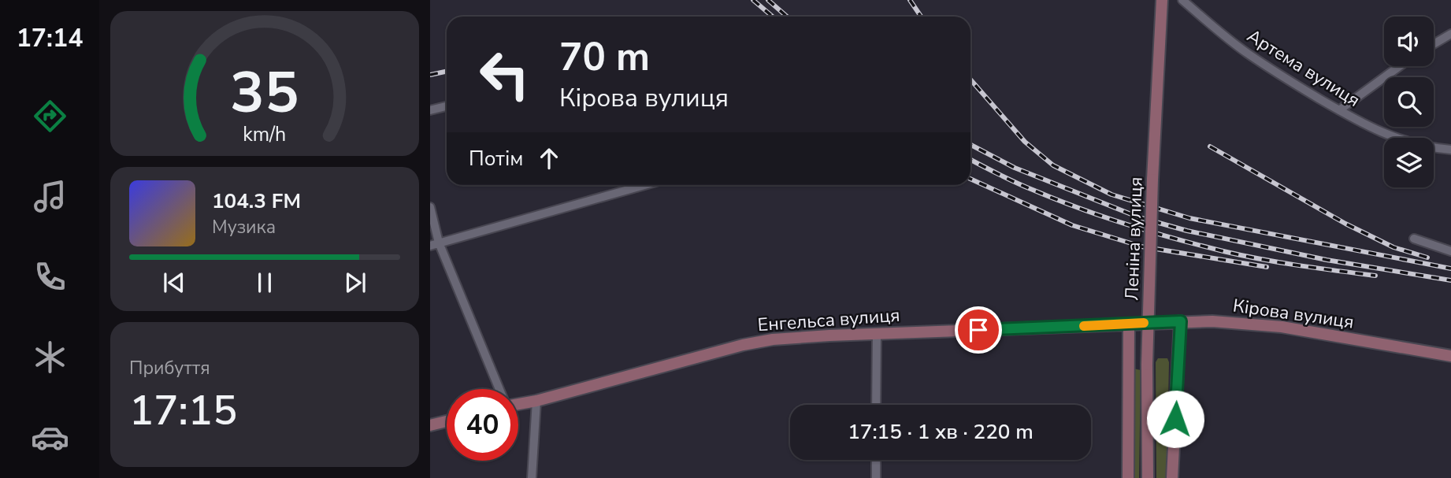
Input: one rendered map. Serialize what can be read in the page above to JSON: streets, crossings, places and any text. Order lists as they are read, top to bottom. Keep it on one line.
{"streets":{"street":["Артема вулиця","Леніна вулиця","Кірова вулиця","Енгельса вулиця"]},"crossings":[["Леніна вулиця","Кірова вулиця"],["Леніна вулиця","Енгельса вулиця"],["Кірова вулиця","Енгельса вулиця"]],"page":{"tabs":"17:14","turn":["70 m","Кірова вулиця"],"then":"Потім","song":["104.3 FM","Музика"],"tile":["Прибуття","17:15"],"limit":"40","trip":"17:15 · 1 хв · 220 m","gauge":["35","km/h"]}}
